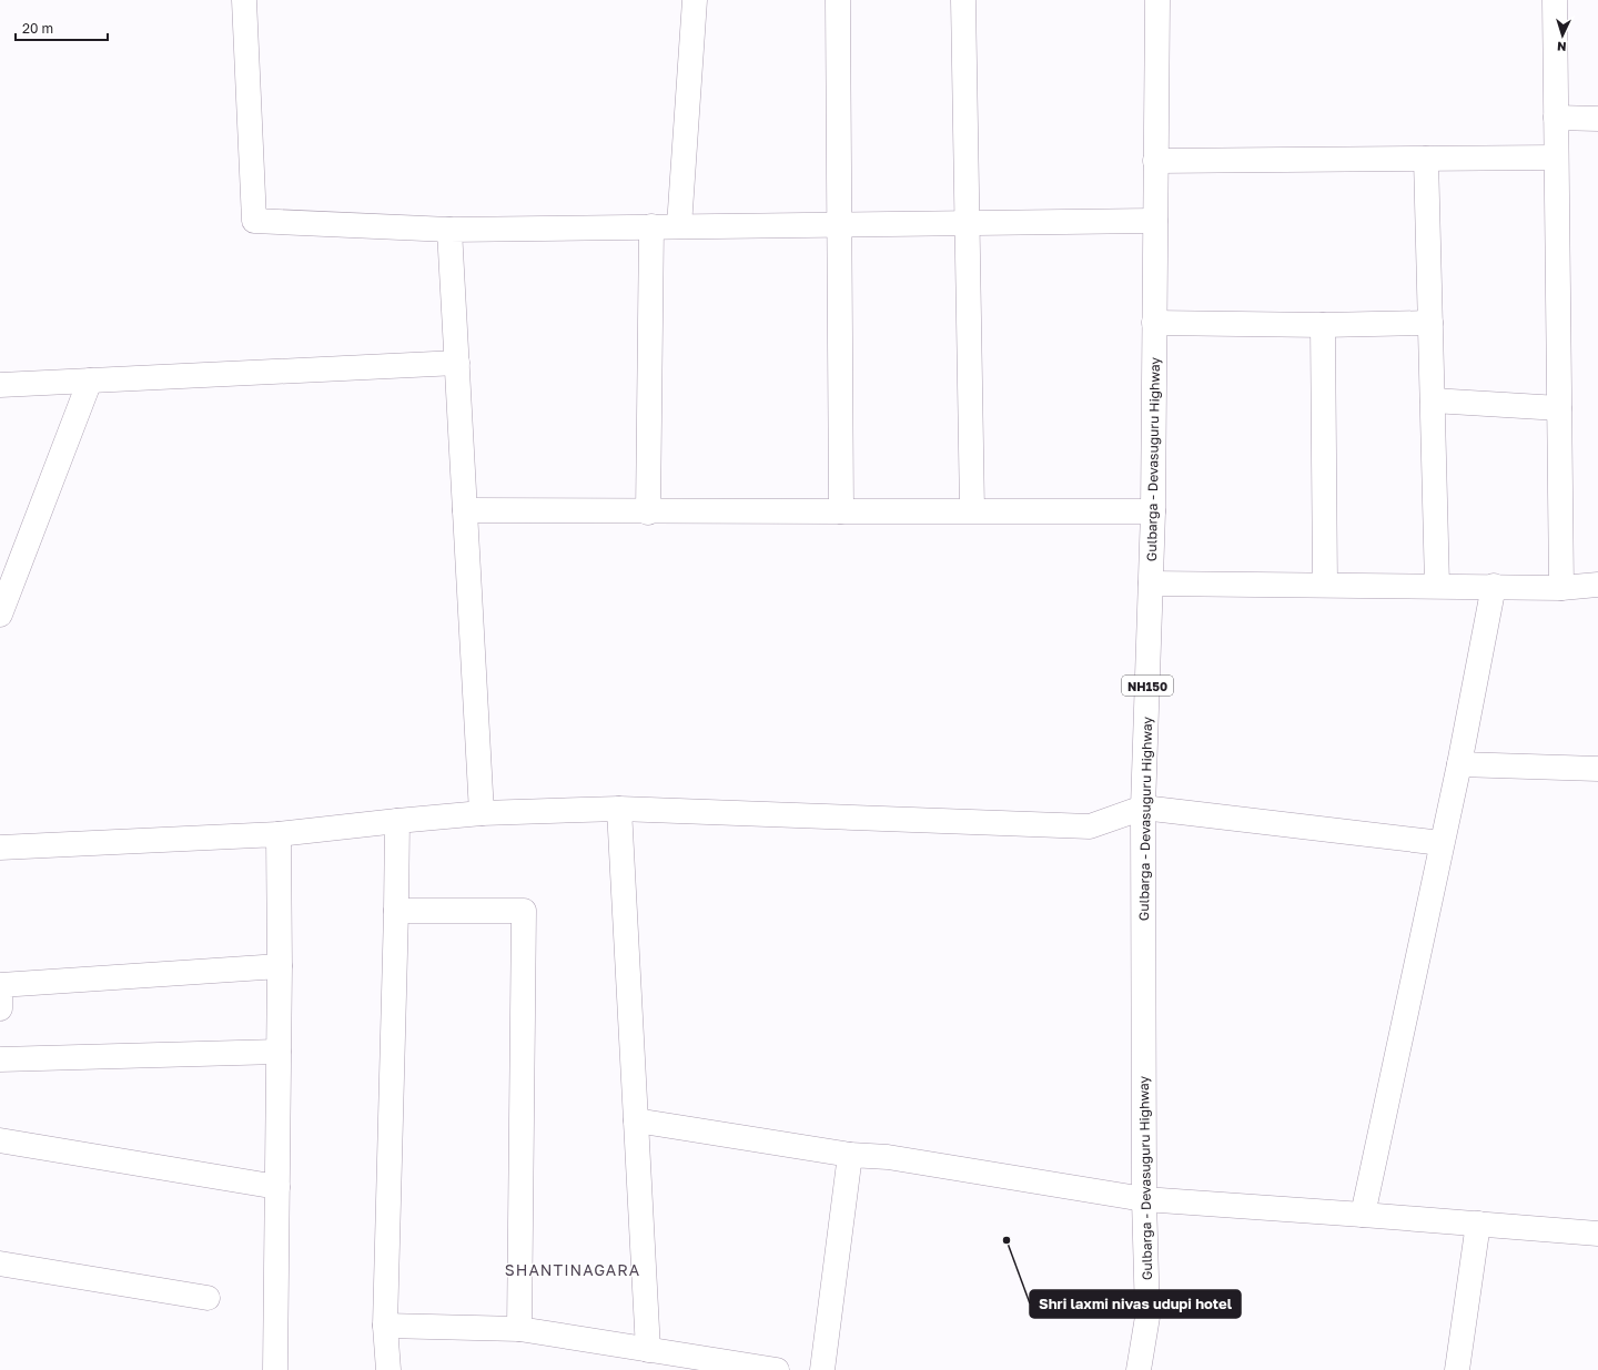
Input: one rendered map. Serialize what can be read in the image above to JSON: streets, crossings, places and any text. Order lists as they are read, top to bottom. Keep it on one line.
{"streets":{"main road":["Gulbarga - Devasuguru Highway","NH150"]},"districts":["SHANTINAGARA"],"places":["Shri laxmi nivas udupi hotel"],"scale_bar":"20 m","north":"bottom"}
